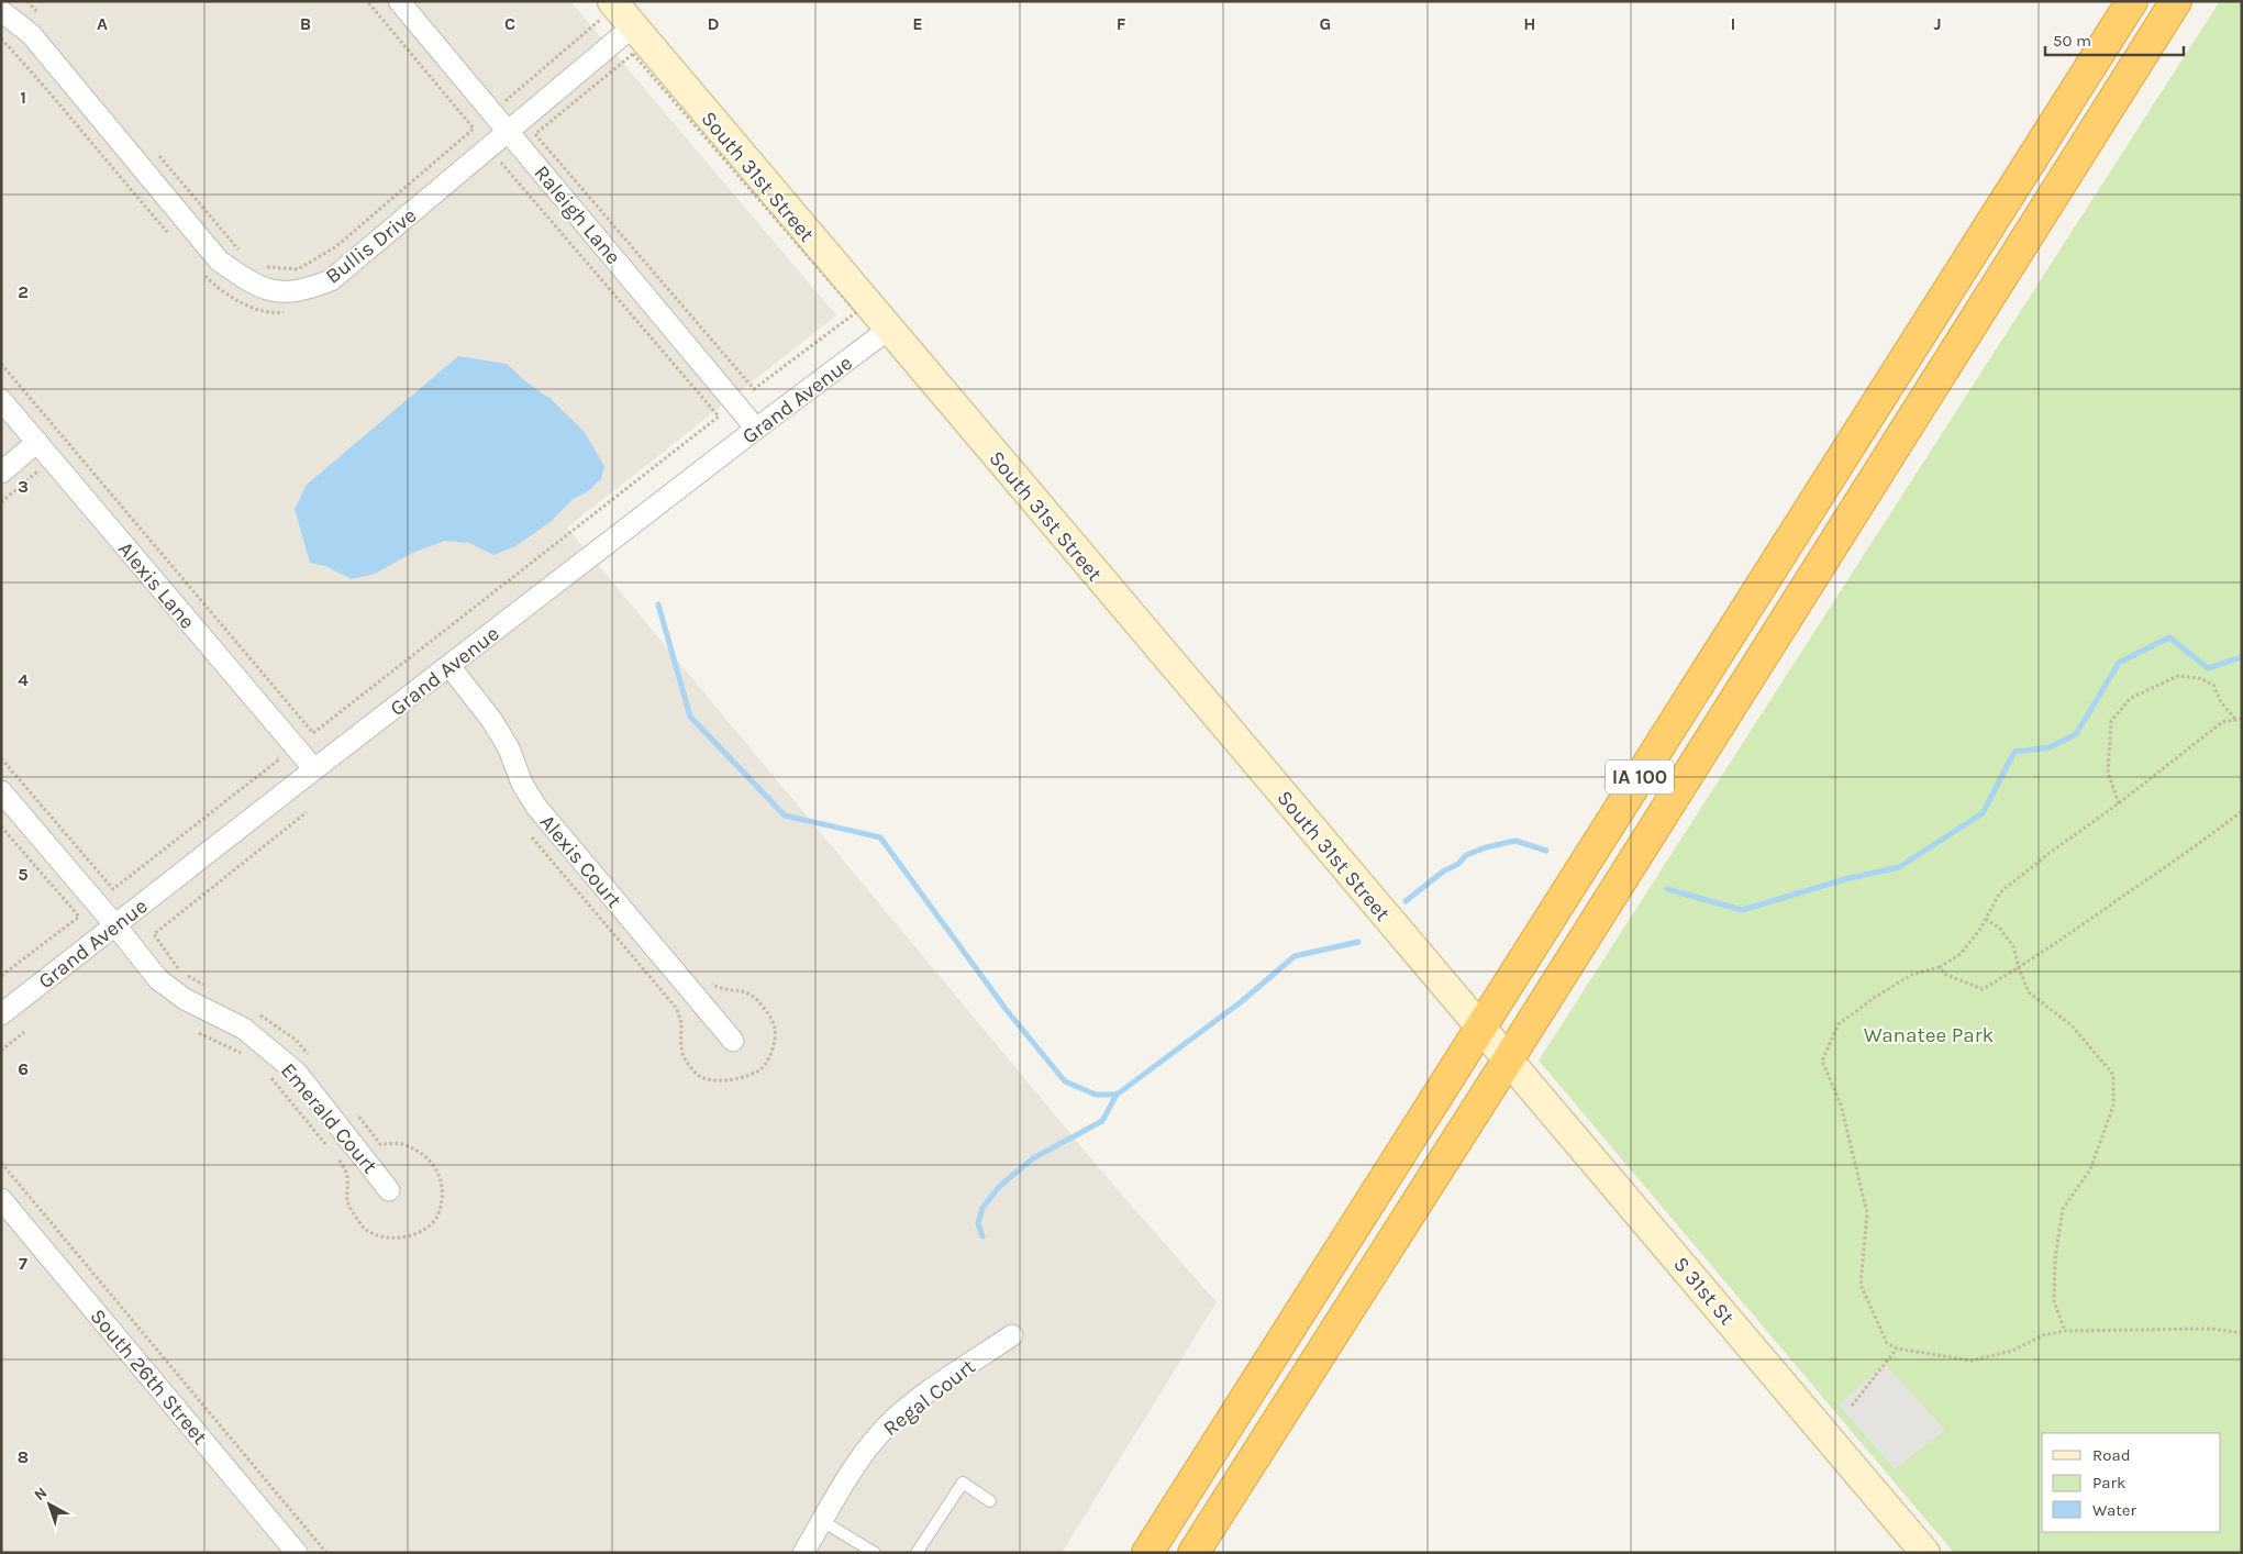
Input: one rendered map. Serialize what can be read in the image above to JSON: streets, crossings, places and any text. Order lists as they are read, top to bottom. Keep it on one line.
{"streets":{"highway":["IA 100"],"street":["South 31st Street","Raleigh Lane","Bullis Drive","Grand Avenue","Alexis Lane","Alexis Court","Emerald Court","S 31st St","South 26th Street","Regal Court"]},"crossings":[["South 31st Street","Bullis Drive"],["South 31st Street","Grand Avenue"],["South 31st Street","IA 100"],["South 31st Street","S 31st St"],["Raleigh Lane","Bullis Drive"],["Raleigh Lane","Grand Avenue"],["Grand Avenue","Alexis Lane"],["Grand Avenue","Alexis Court"],["Grand Avenue","Emerald Court"],["IA 100","S 31st St"]],"parks":["Wanatee Park"],"legend":["Road","Park","Water"],"scale_bar":"50 m","north":"top left","grid":{"columns":["A","B","C","D","E","F","G","H","I","J"],"rows":["1","2","3","4","5","6","7","8"]}}
